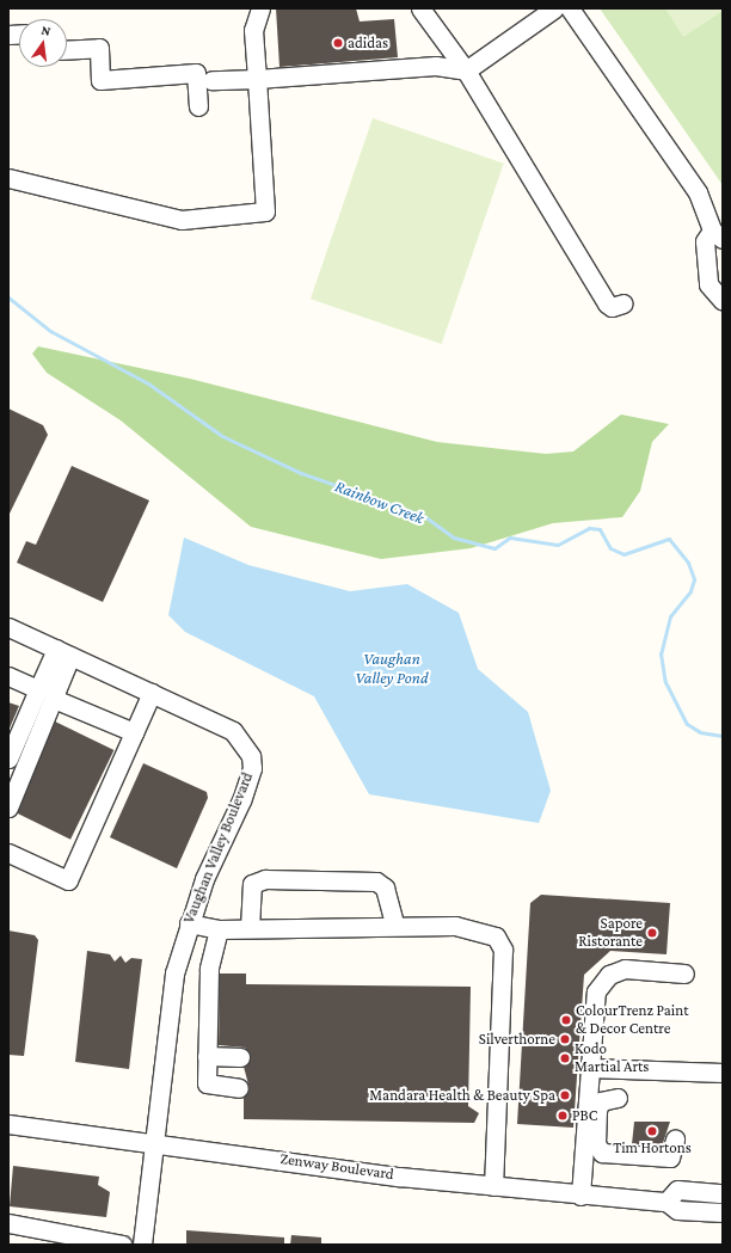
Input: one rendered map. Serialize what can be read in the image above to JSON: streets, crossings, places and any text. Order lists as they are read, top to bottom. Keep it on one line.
{"streets":{"street":["Vaughan Valley Boulevard","Zenway Boulevard"]},"crossings":[["Vaughan Valley Boulevard","Zenway Boulevard"]],"water":["Rainbow Creek","Vaughan Valley Pond"],"places":["adidas","Sapore Ristorante","ColourTrenz Paint & Decor Centre","Silverthorne","Kodo Martial Arts","Mandara Health & Beauty Spa","PBC","Tim Hortons"],"north":"top"}
